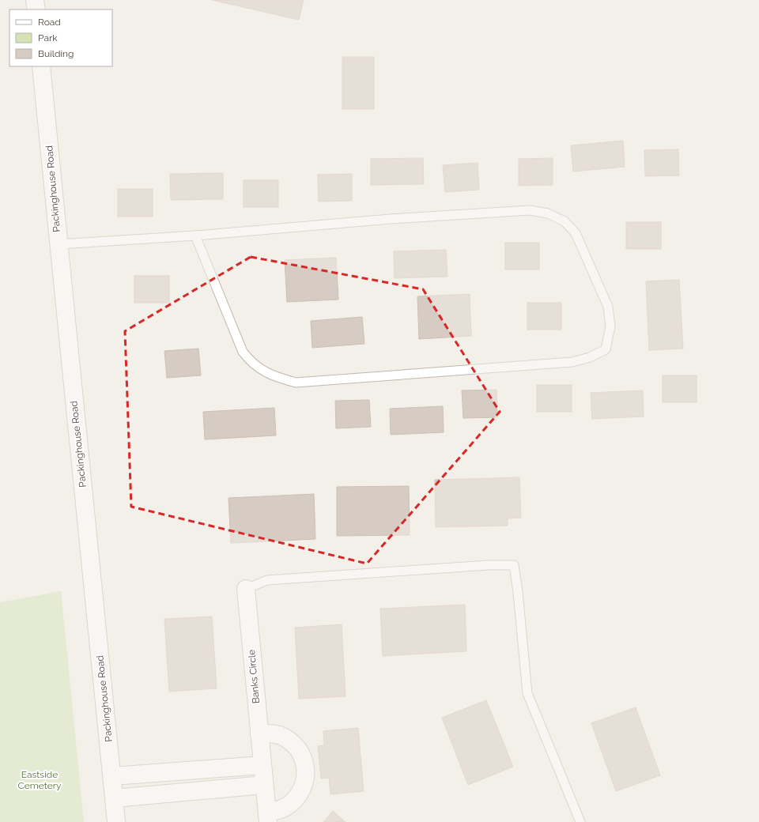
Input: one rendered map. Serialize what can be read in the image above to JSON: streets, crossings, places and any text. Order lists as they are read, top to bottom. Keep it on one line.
{"streets":{"street":["Packinghouse Road","Banks Circle"]},"parks":["Eastside Cemetery"],"legend":["Road","Park","Building"]}
